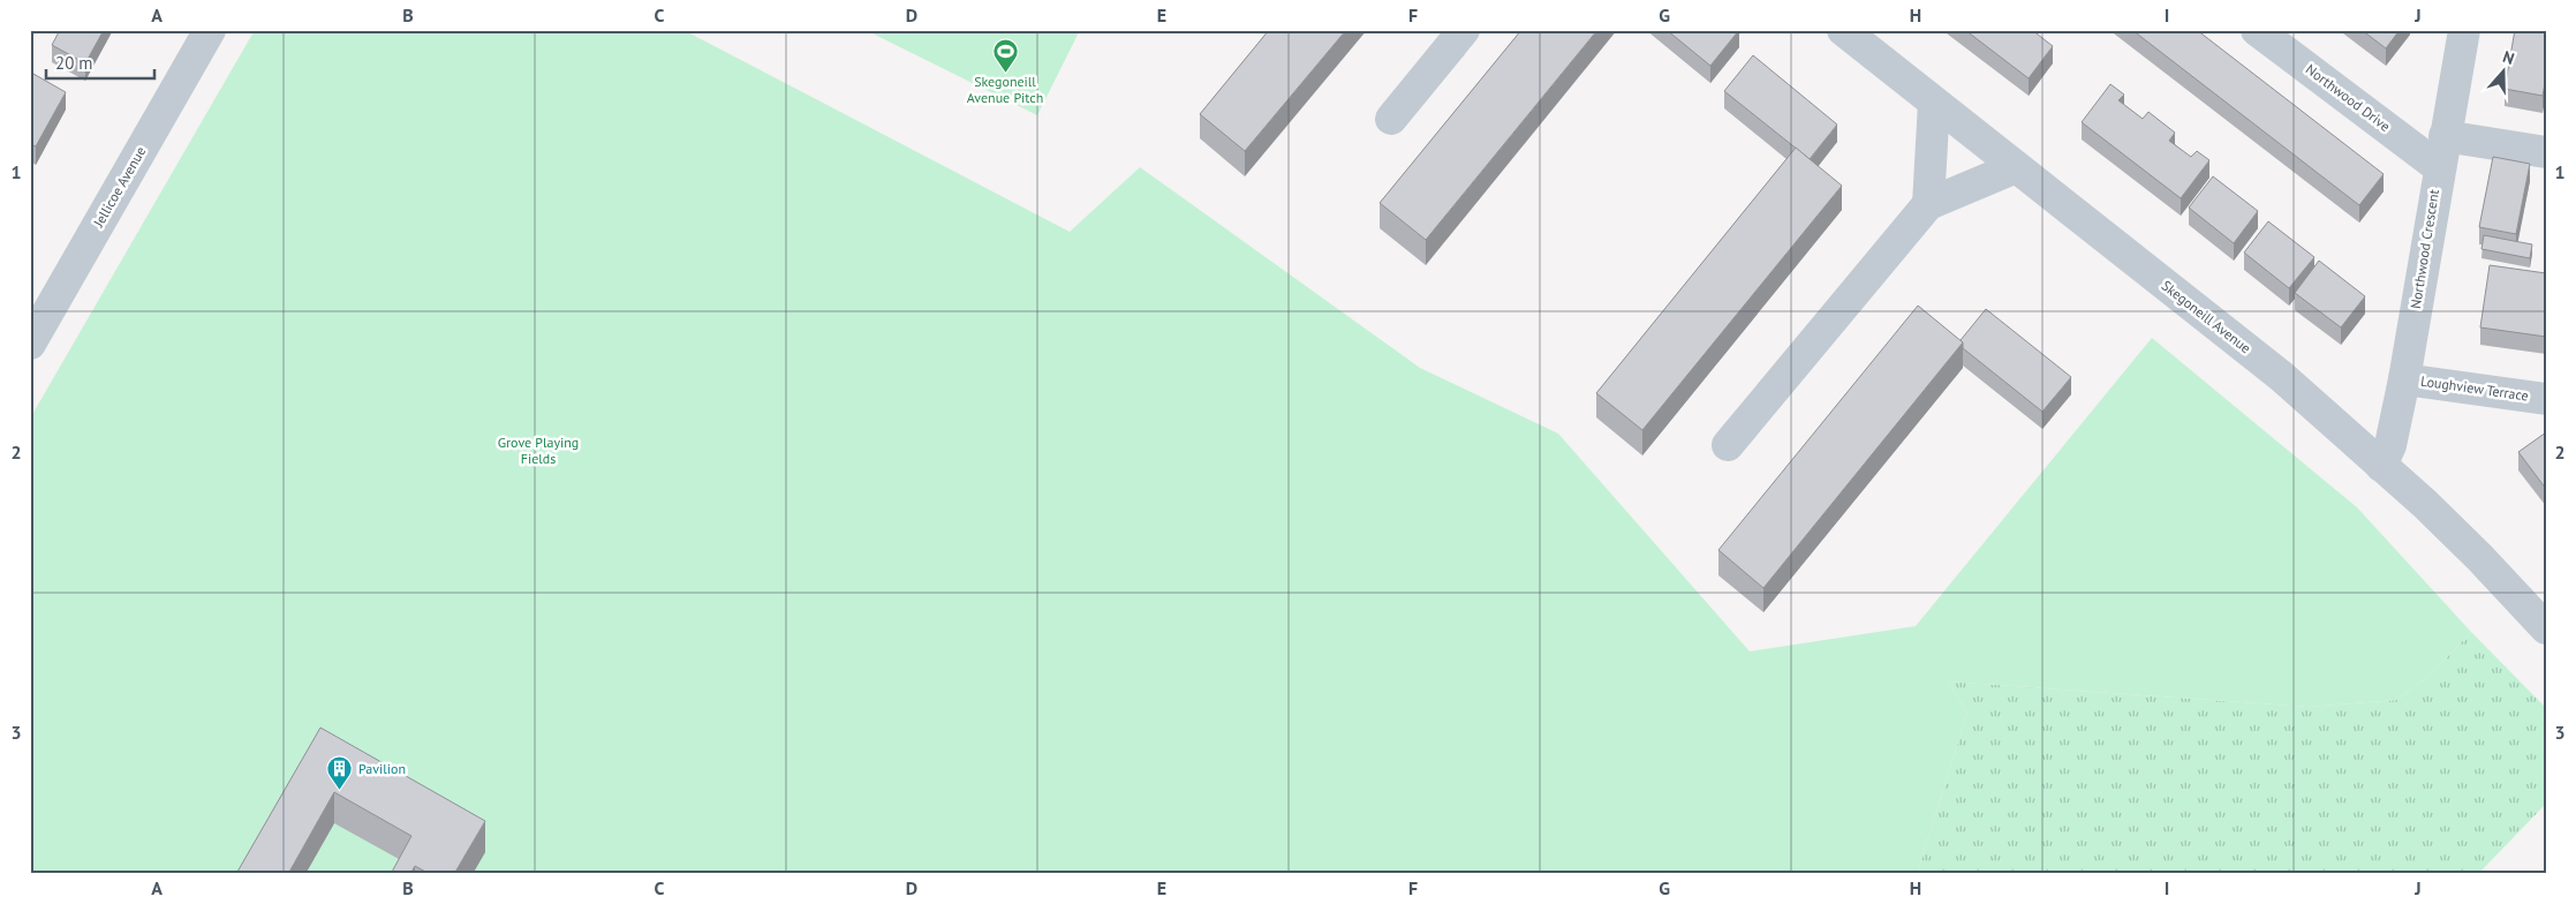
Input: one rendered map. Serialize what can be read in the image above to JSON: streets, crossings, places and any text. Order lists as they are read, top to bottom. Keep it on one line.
{"streets":{"street":["Northwood Drive","Jellicoe Avenue","Northwood Crescent","Skegoneill Avenue","Loughview Terrace"]},"crossings":[["Northwood Drive","Northwood Crescent"],["Northwood Crescent","Skegoneill Avenue"],["Northwood Crescent","Loughview Terrace"]],"parks":["Grove Playing Fields"],"places":{"sports":["Skegoneill Avenue Pitch"],"building":["Pavilion"]},"scale_bar":"20 m","north":"top","grid":{"columns":["A","B","C","D","E","F","G","H","I","J"],"rows":["1","2","3"]}}
